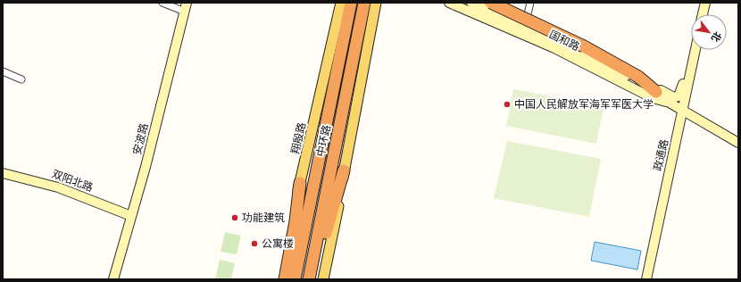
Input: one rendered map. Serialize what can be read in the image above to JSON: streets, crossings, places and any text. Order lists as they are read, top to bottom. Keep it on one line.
{"streets":{"highway":["中环路"],"main road":["翔殷路"],"street":["国和路","安波路","政通路","双阳北路"]},"crossings":[["国和路","政通路"],["安波路","双阳北路"]],"places":["中国人民解放军海军军医大学","功能建筑","公寓楼"],"north":"bottom right"}
